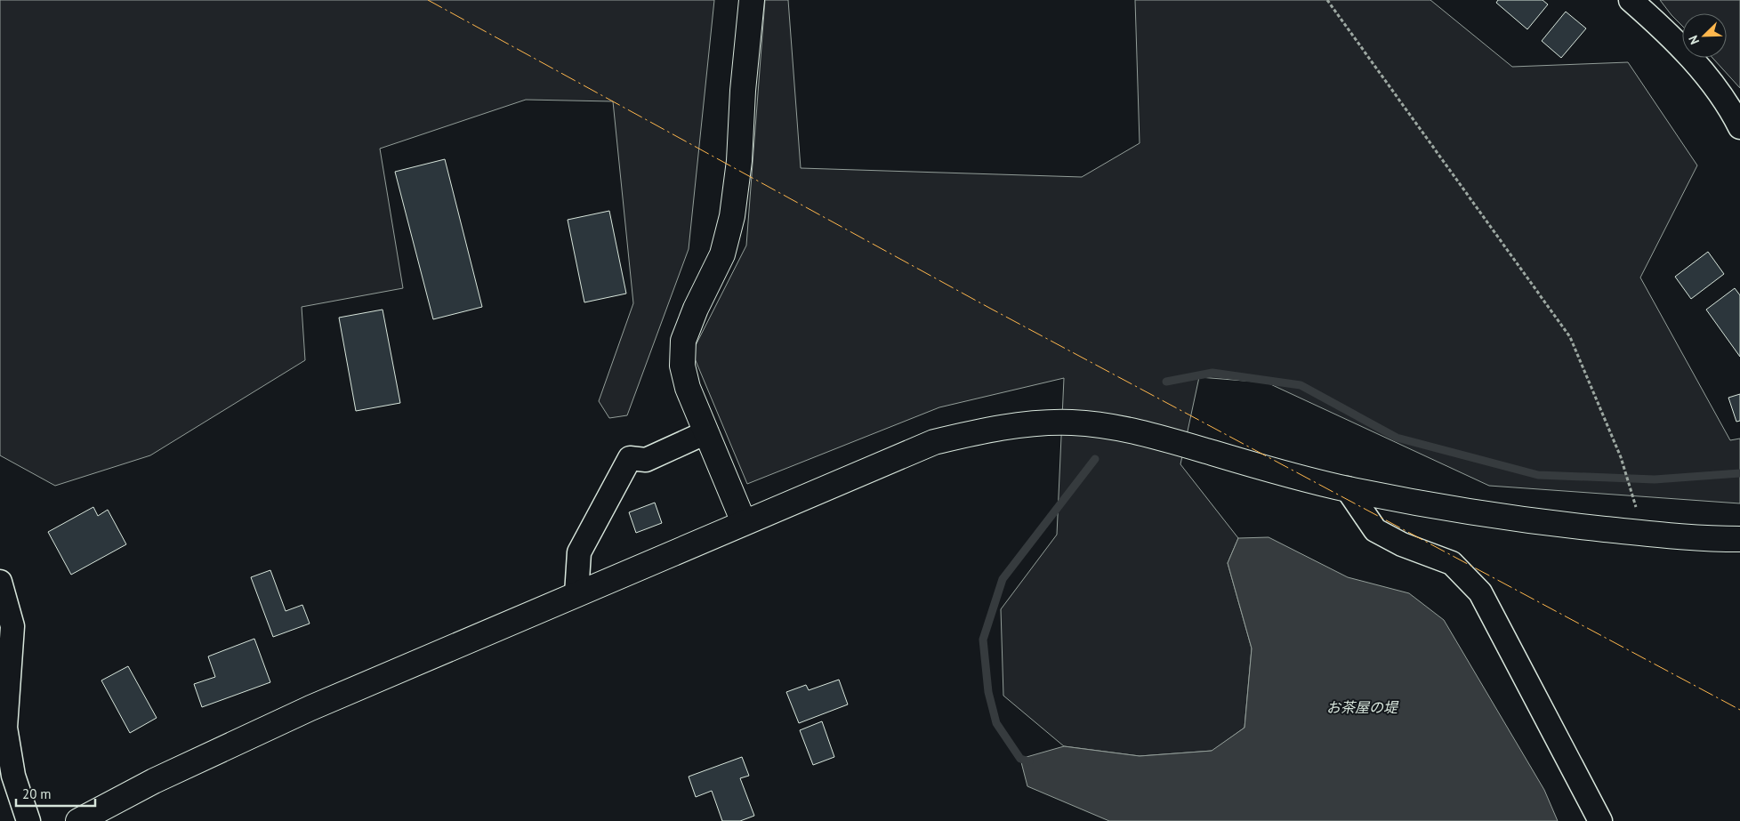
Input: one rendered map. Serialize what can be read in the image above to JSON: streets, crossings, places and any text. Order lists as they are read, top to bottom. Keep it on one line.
{"water":["お茶屋の堤"],"scale_bar":"20 m","north":"bottom left"}
